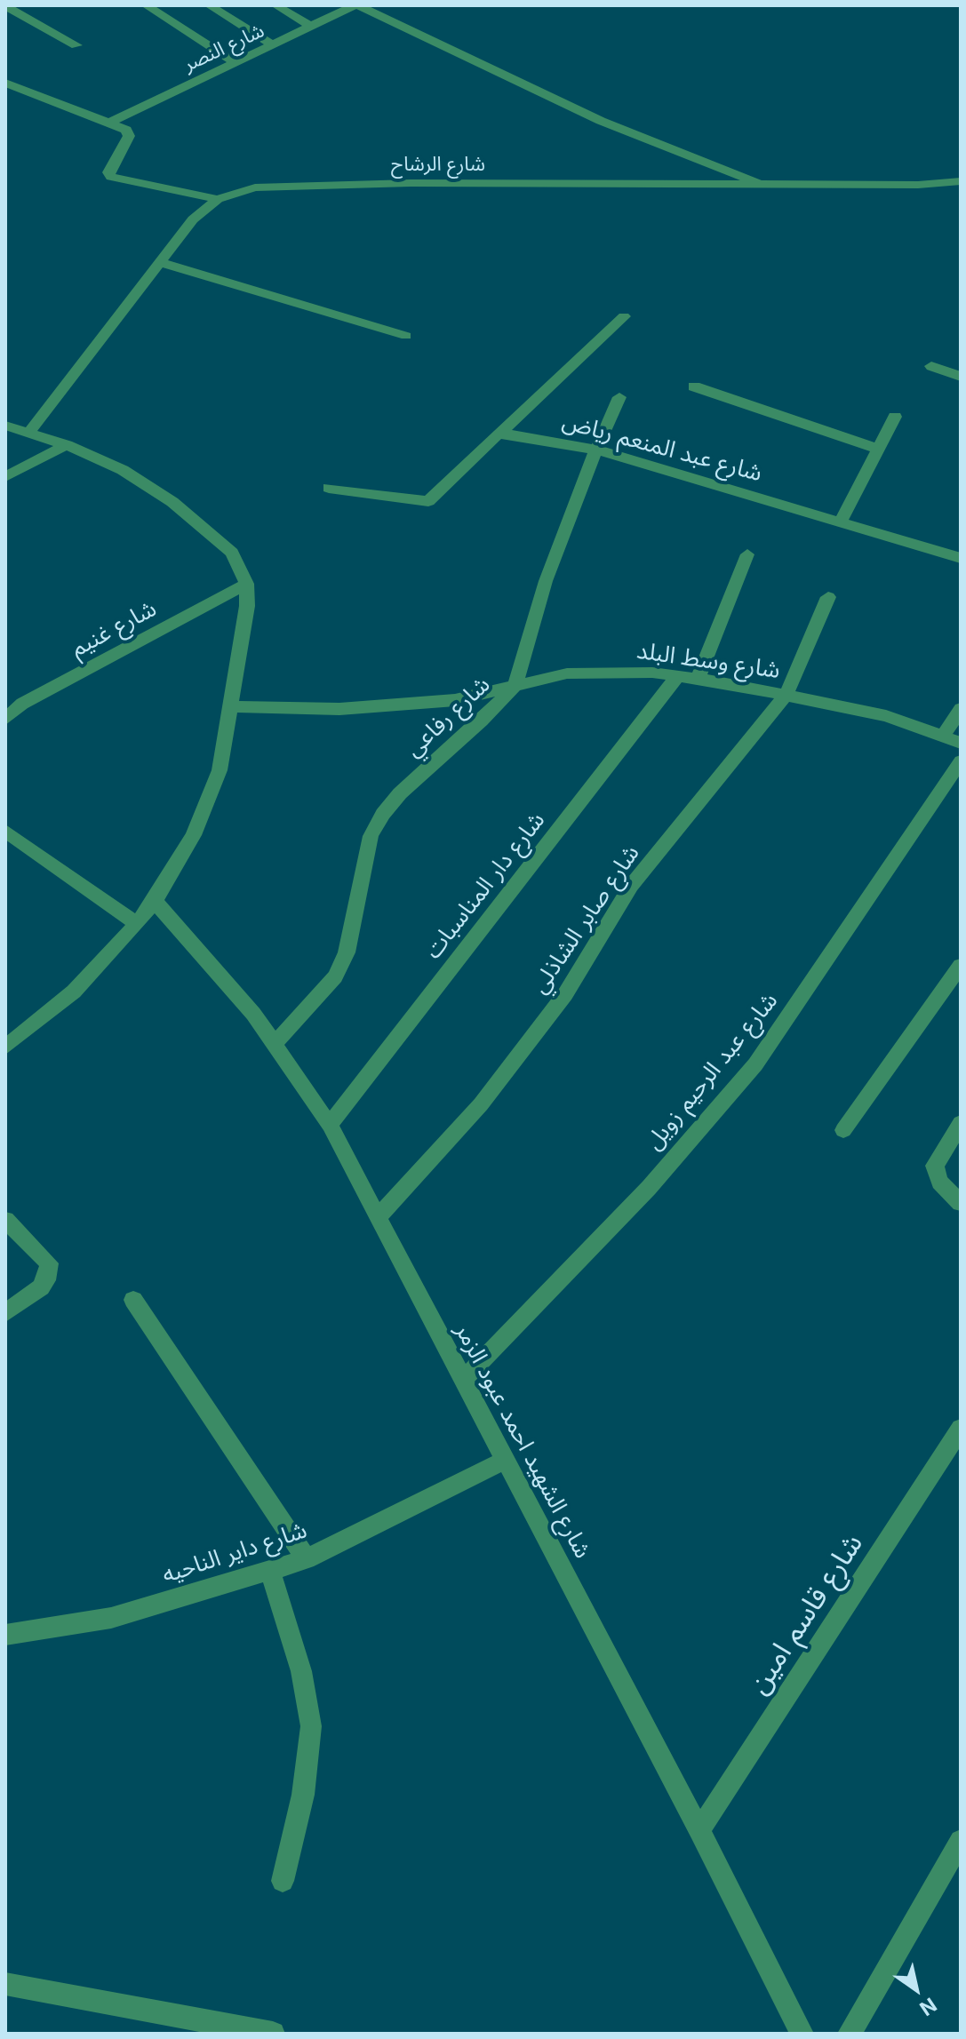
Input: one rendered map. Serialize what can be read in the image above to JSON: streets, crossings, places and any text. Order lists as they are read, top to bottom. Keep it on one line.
{"streets":{"street":["شارع النصر","شارع الرشاح","شارع عبد المنعم رياض","شارع غنيم","شارع وسط البلد","شارع رفاعي","شارع دار المناسبات","شارع صابر الشاذلي","شارع عبد الرحيم زويل","شارع الشهيد احمد عبود الزمر","شارع داير الناحيه","شارع قاسم امين"]},"crossings":[["شارع عبد المنعم رياض","شارع رفاعي"],["شارع وسط البلد","شارع رفاعي"],["شارع وسط البلد","شارع دار المناسبات"],["شارع وسط البلد","شارع صابر الشاذلي"],["شارع رفاعي","شارع الشهيد احمد عبود الزمر"],["شارع دار المناسبات","شارع الشهيد احمد عبود الزمر"],["شارع صابر الشاذلي","شارع الشهيد احمد عبود الزمر"],["شارع عبد الرحيم زويل","شارع الشهيد احمد عبود الزمر"],["شارع الشهيد احمد عبود الزمر","شارع داير الناحيه"],["شارع الشهيد احمد عبود الزمر","شارع قاسم امين"]],"north":"bottom right"}
